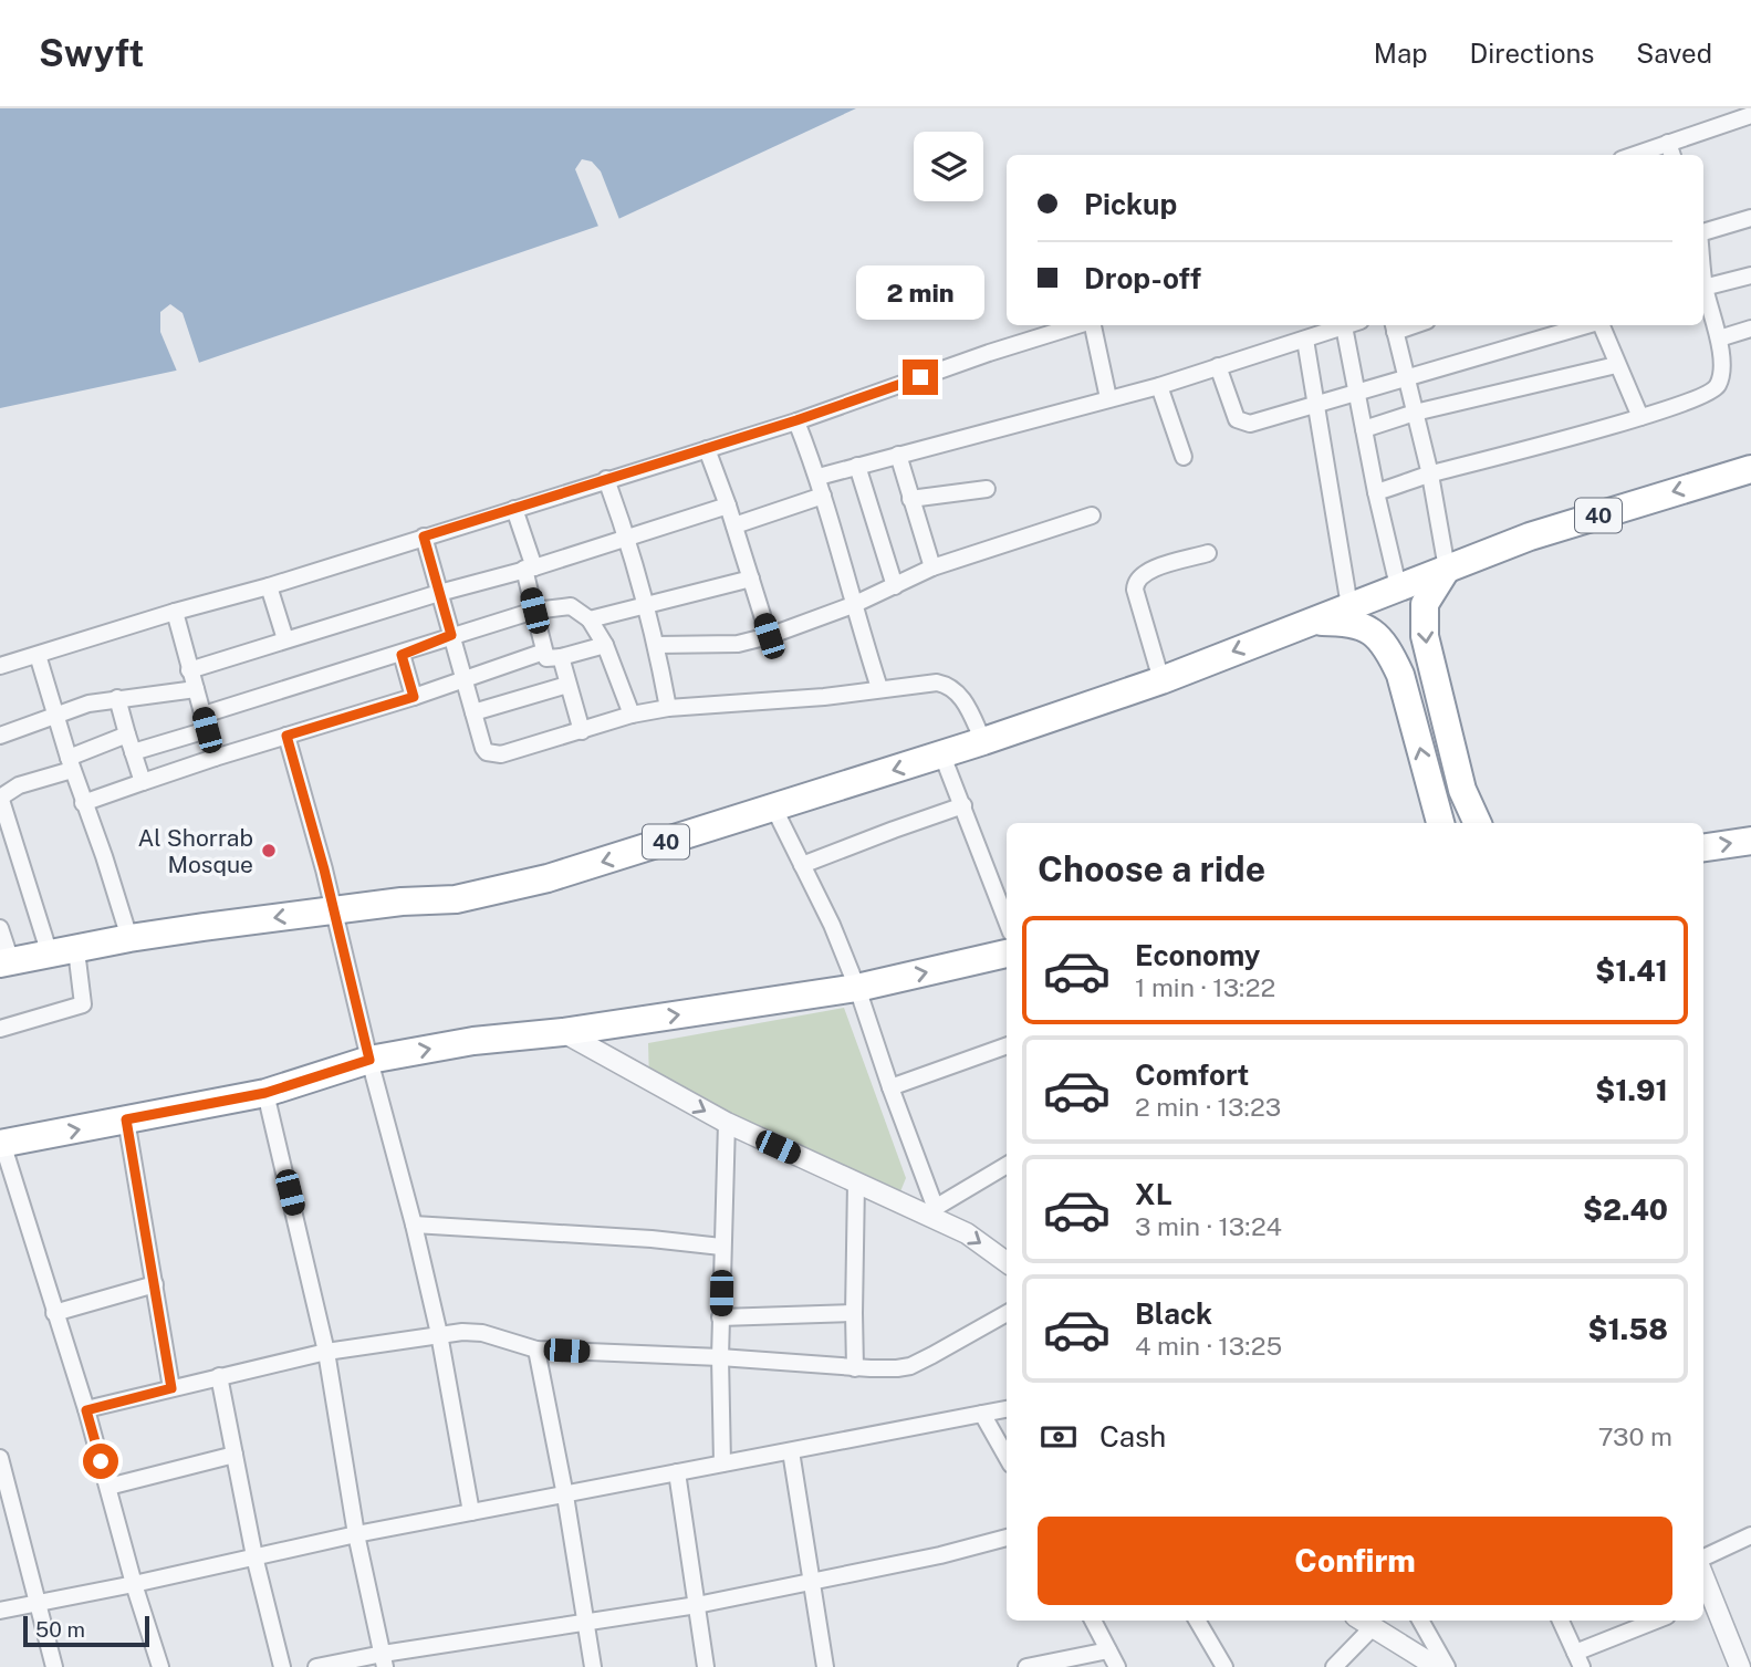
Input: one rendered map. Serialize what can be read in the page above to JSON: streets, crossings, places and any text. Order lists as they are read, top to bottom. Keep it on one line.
{"streets":{"highway":["40"]},"places":["Al Shorrab Mosque"],"scale_bar":"50 m","page":{"header":"Swyft","nav":["Map","Directions","Saved"],"banner":["Pickup","Drop-off"],"bubble":"2 min","heading":"Choose a ride","list":[{"name":"Economy","note":"1 min · 13:22","value":"$1.41"},{"name":"Comfort","note":"2 min · 13:23","value":"$1.91"},{"name":"XL","note":"3 min · 13:24","value":"$2.40"},{"name":"Black","note":"4 min · 13:25","value":"$1.58"}],"pay":["Cash","730 m"],"buttons":"Confirm","scale":"50 m"}}
